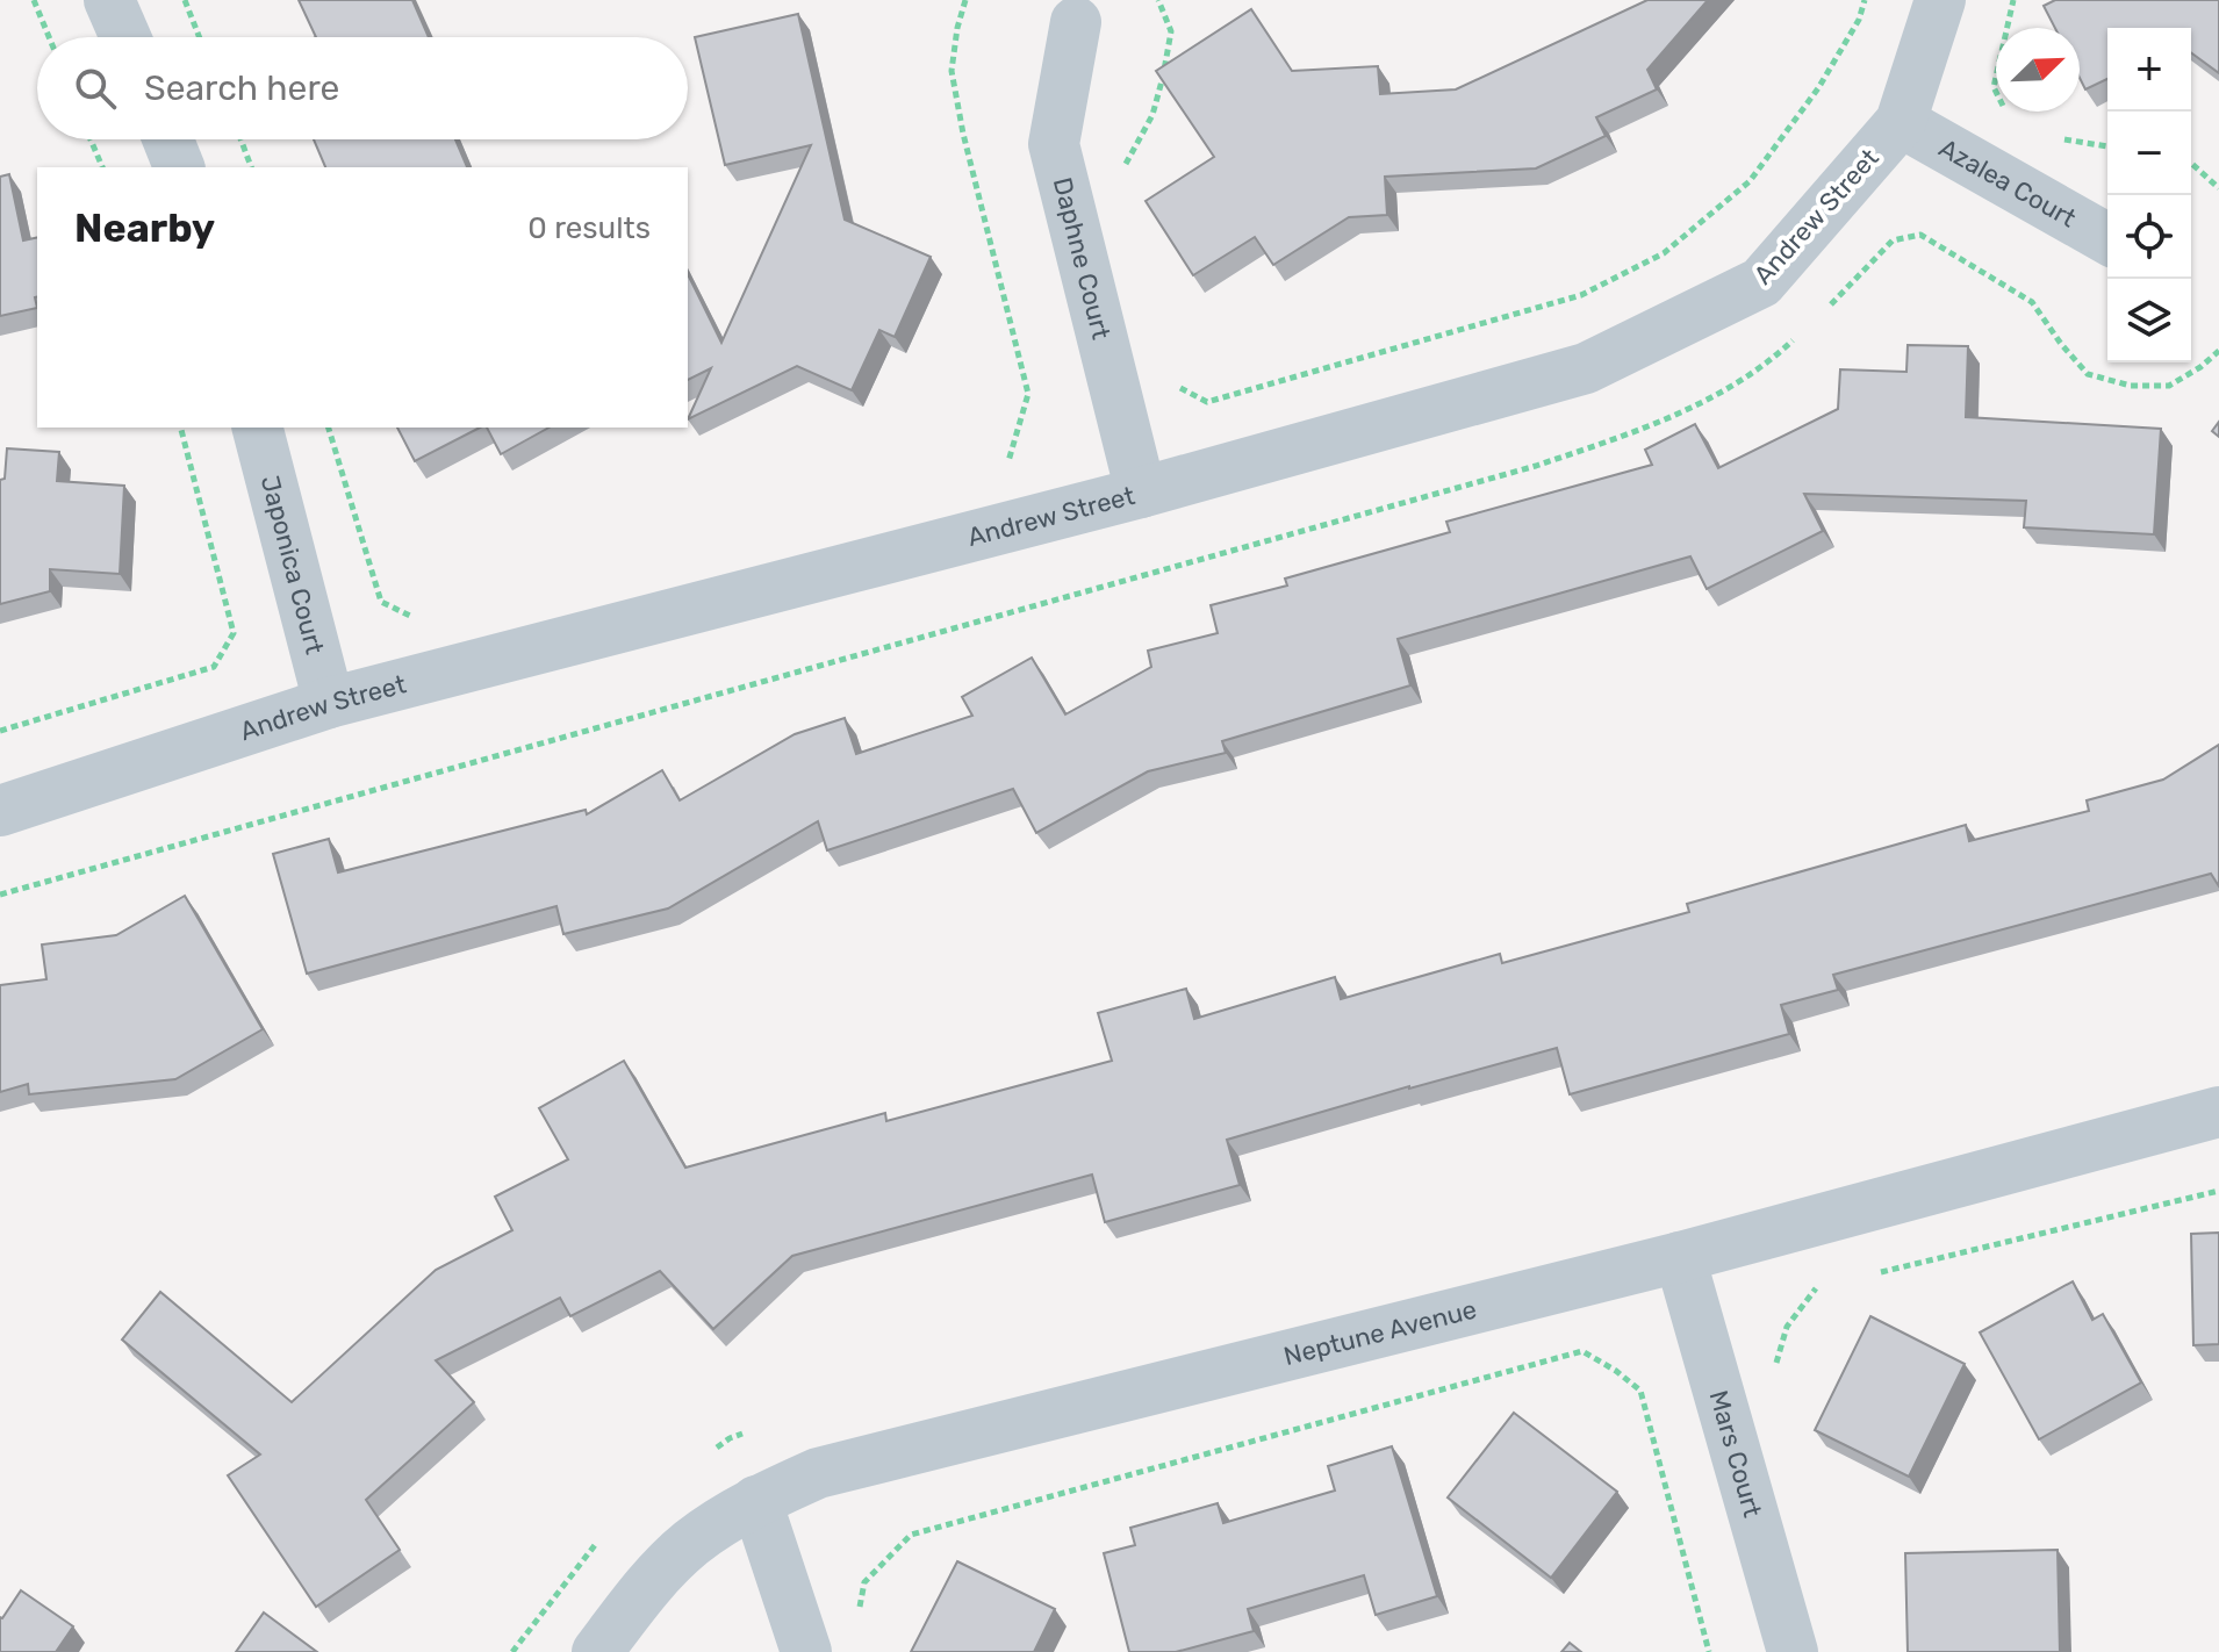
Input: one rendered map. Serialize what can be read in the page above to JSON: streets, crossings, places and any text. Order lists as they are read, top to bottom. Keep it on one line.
{"streets":{"street":["Azalea Court","Andrew Street","Daphne Court","Japonica Court","Neptune Avenue","Mars Court"]},"crossings":[["Azalea Court","Andrew Street"],["Andrew Street","Daphne Court"],["Andrew Street","Japonica Court"],["Neptune Avenue","Mars Court"]],"north":"top right","page":{"map_buttons":["+","−"],"search":"Search here","heading":["Nearby","0 results"]}}
